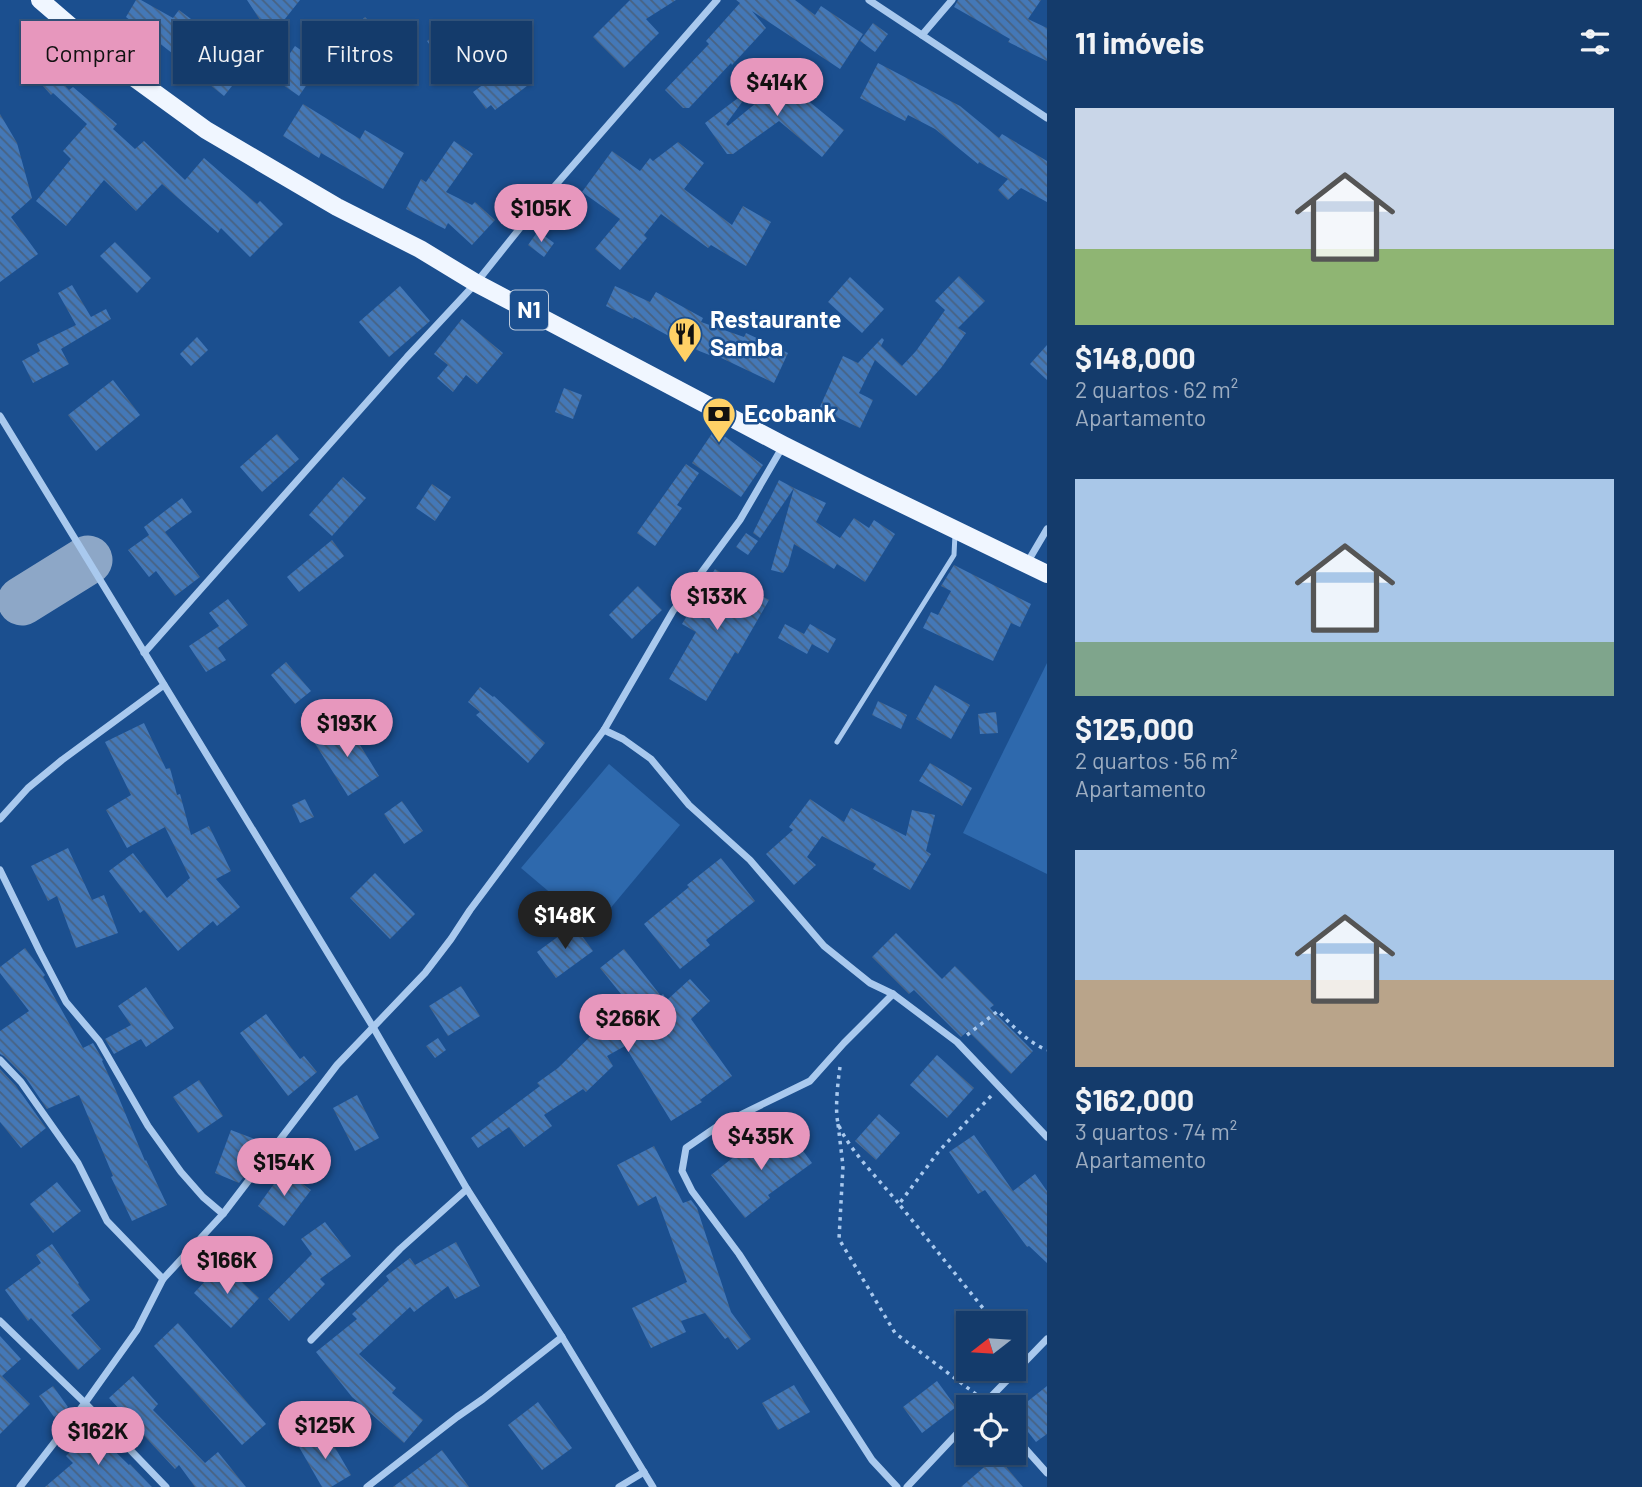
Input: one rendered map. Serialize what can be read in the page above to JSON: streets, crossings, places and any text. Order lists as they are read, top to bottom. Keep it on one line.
{"streets":{"main road":["N1"]},"places":{"restaurant":["Restaurante Samba"],"bank":["Ecobank"]},"north":"left","page":{"heading":"11 imóveis","chip":["Comprar","Alugar","Filtros","Novo"],"price":["$414K","$105K","$133K","$193K","$148K","$266K","$435K","$154K","$166K","$125K","$162K"],"list":[{"name":"$148,000","note":"2 quartos · 62 m² · Apartamento"},{"name":"$125,000","note":"2 quartos · 56 m² · Apartamento"},{"name":"$162,000","note":"3 quartos · 74 m² · Apartamento"}]}}
